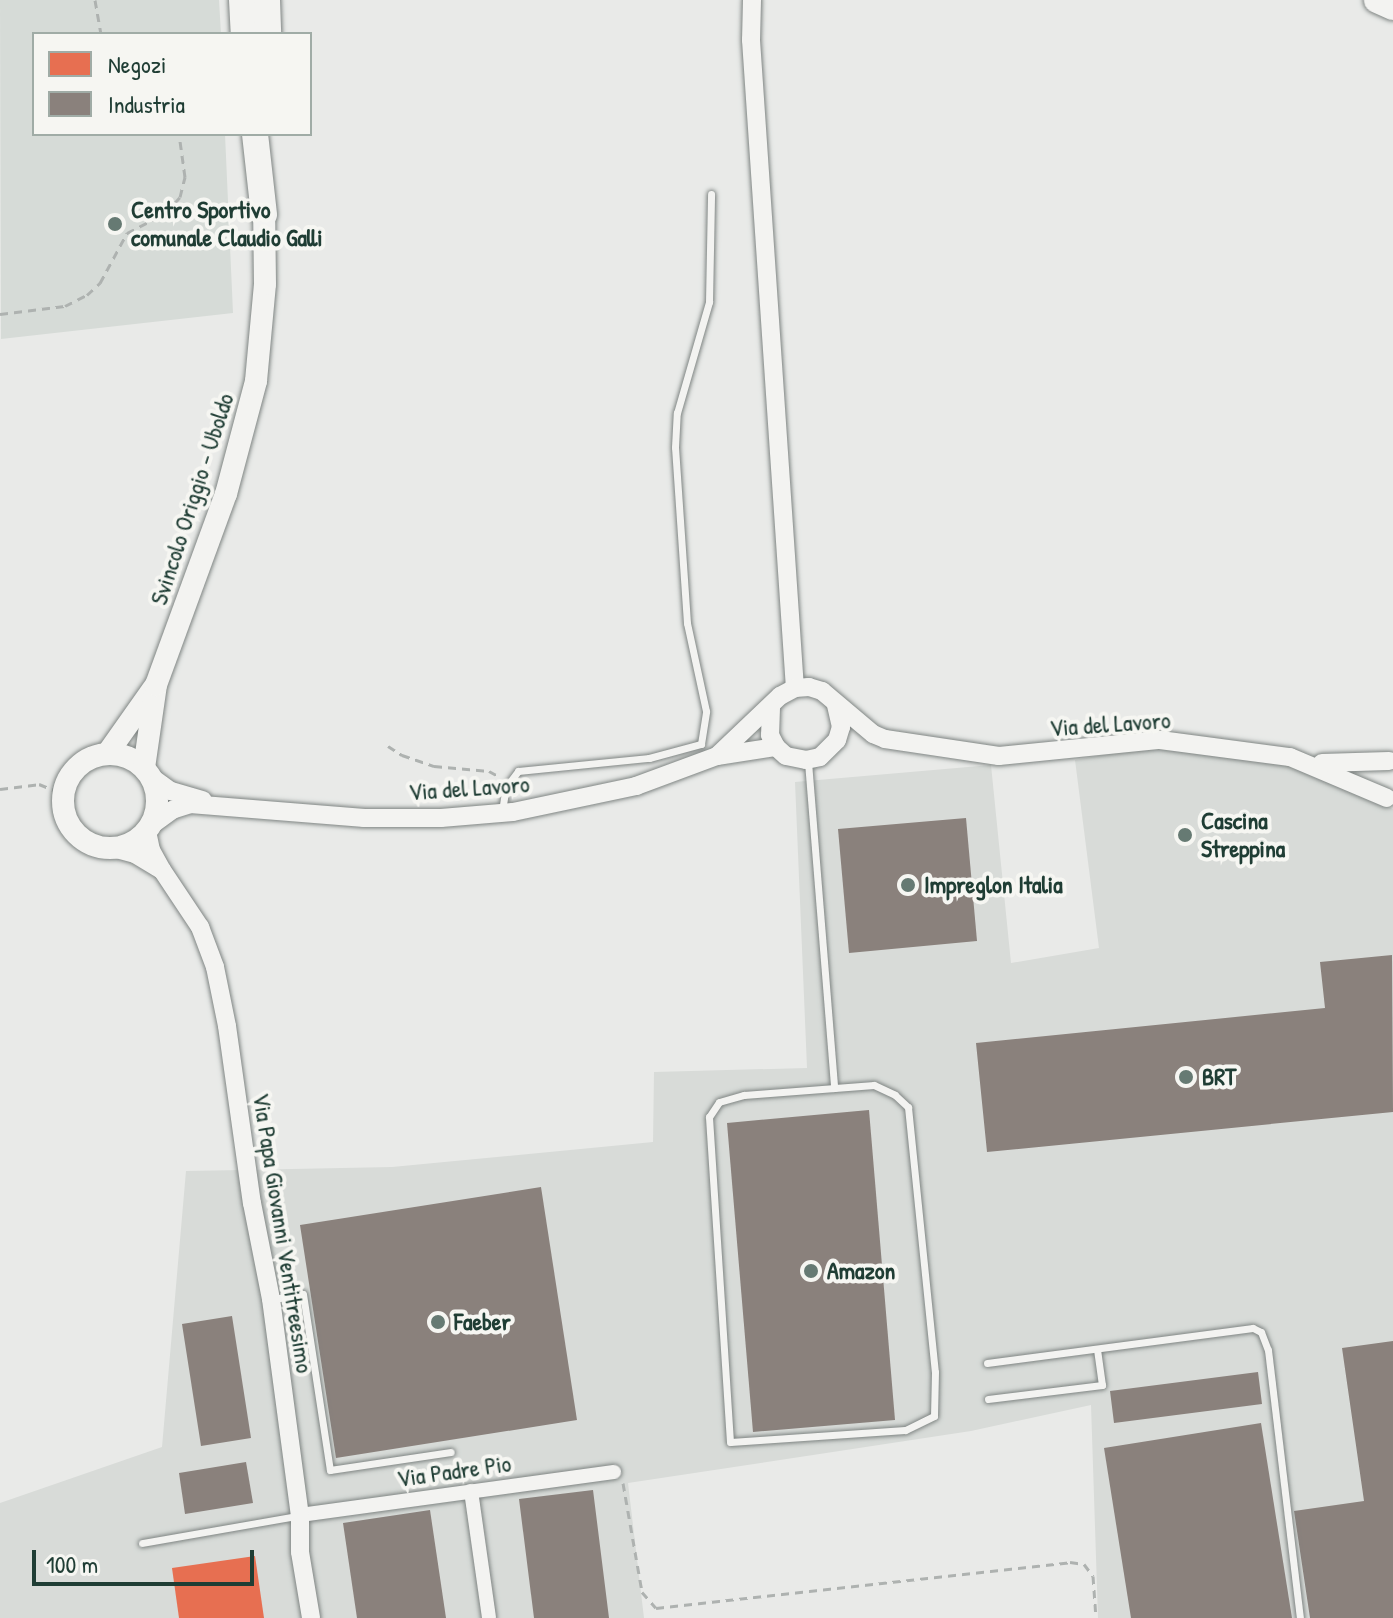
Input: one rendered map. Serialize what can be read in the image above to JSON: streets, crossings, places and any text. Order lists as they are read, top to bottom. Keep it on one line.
{"streets":{"main road":["Svincolo Origgio - Uboldo"],"street":["Via del Lavoro","Via Papa Giovanni Ventitreesimo","Via Padre Pio"]},"crossings":[["Svincolo Origgio - Uboldo","Via del Lavoro"],["Svincolo Origgio - Uboldo","Via Papa Giovanni Ventitreesimo"],["Via del Lavoro","Via Papa Giovanni Ventitreesimo"],["Via Papa Giovanni Ventitreesimo","Via Padre Pio"]],"places":["Centro Sportivo comunale Claudio Galli","Cascina Streppina","Impreglon Italia","BRT","Amazon","Faeber"],"legend":["Negozi","Industria"],"scale_bar":"100 m"}
